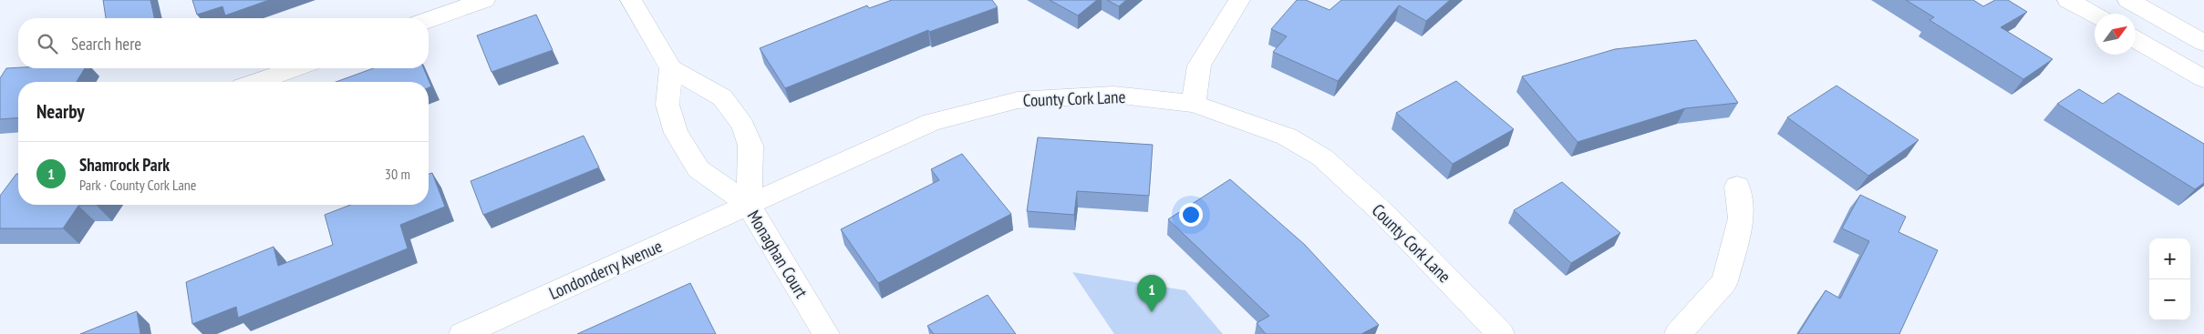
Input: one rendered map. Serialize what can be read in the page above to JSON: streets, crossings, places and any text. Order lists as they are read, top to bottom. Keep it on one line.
{"streets":{"street":["County Cork Lane","Monaghan Court","Londonderry Avenue"]},"crossings":[["County Cork Lane","Monaghan Court"],["County Cork Lane","Londonderry Avenue"],["Monaghan Court","Londonderry Avenue"]],"north":"top right","page":{"search":"Search here","heading":"Nearby","list":[{"mark":"1","name":"Shamrock Park","note":"Park · County Cork Lane","value":"30 m"}],"map_buttons":["+","−"],"pins":"1"}}
